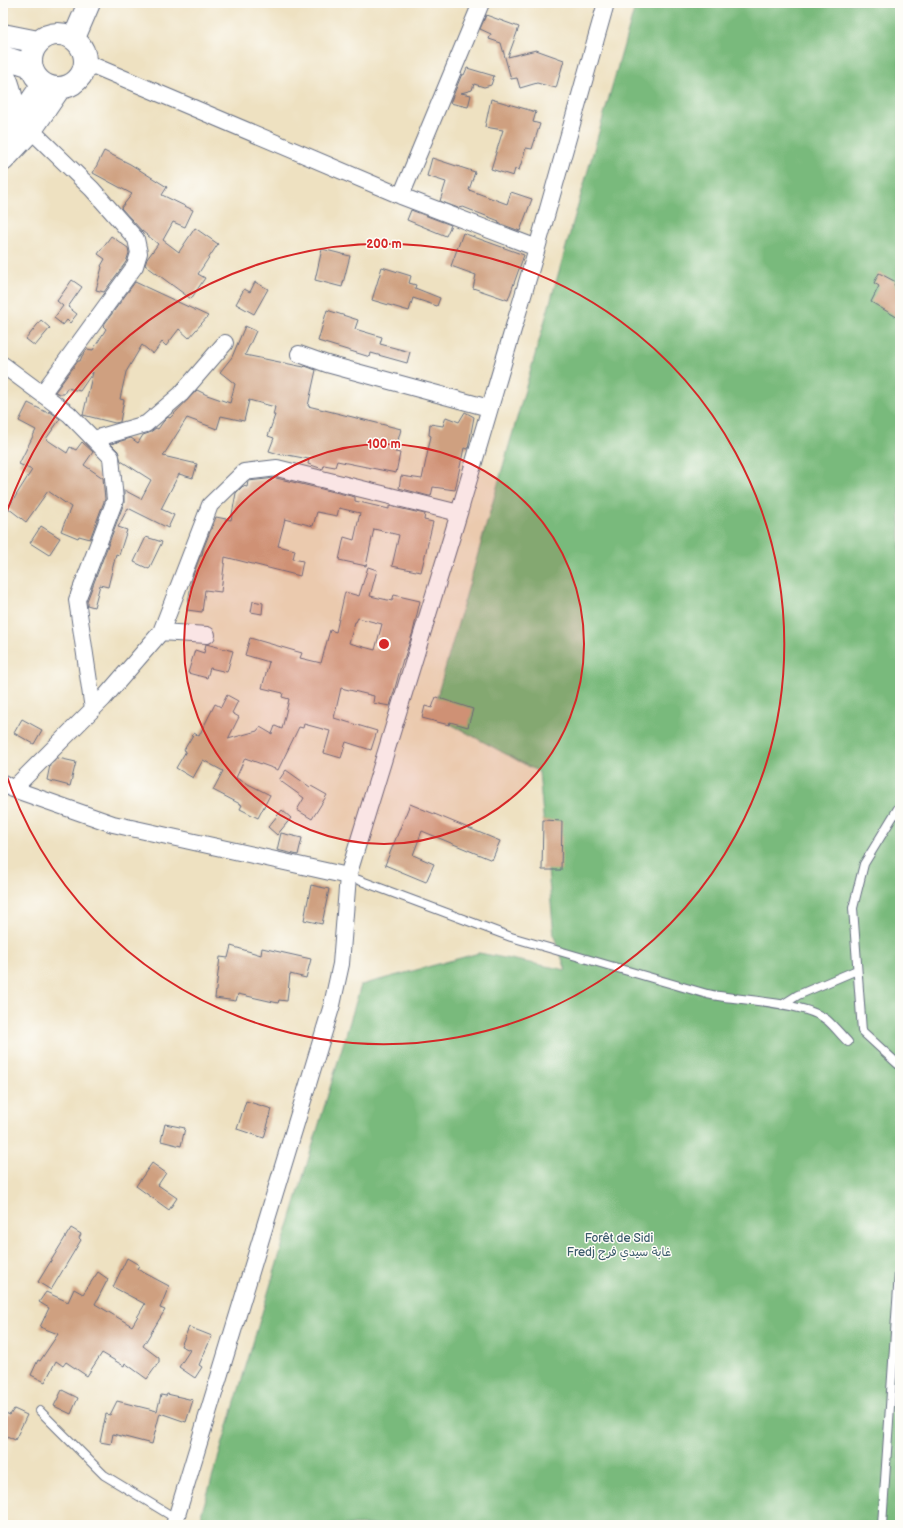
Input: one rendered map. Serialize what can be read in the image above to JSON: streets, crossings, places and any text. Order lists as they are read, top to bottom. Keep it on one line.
{"parks":["Forêt de Sidi Fredj غابة سيدي فرج"],"rings":["200 m","100 m"]}
